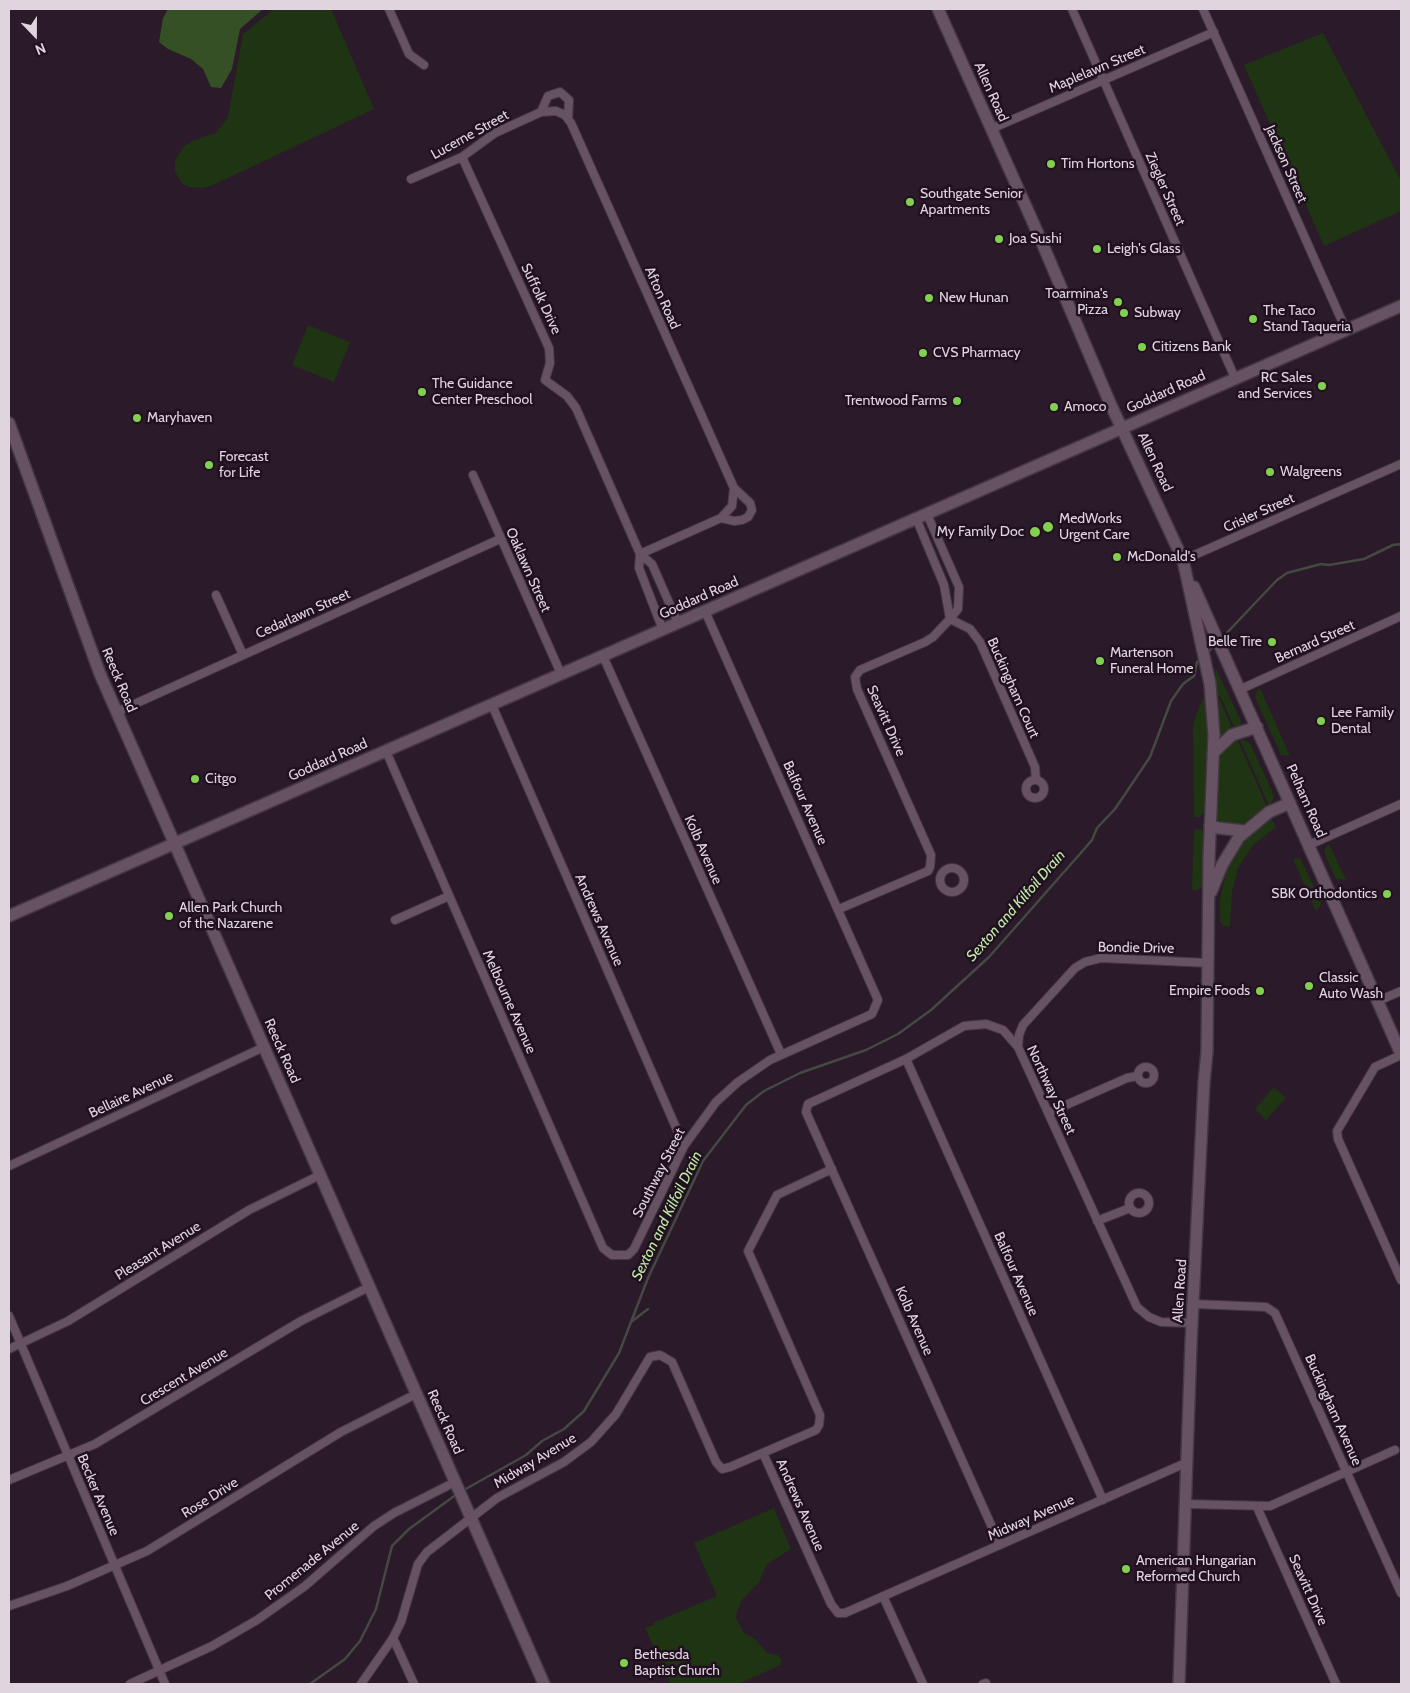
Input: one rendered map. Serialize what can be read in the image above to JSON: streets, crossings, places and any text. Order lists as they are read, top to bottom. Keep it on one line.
{"streets":{"main road":["Allen Road","Goddard Road","Reeck Road","Pelham Road"],"street":["Maplelawn Street","Lucerne Street","Jackson Street","Ziegler Street","Afton Road","Suffolk Drive","Crisler Street","Oaklawn Street","Cedarlawn Street","Bernard Street","Buckingham Court","Seavitt Drive","Balfour Avenue","Kolb Avenue","Andrews Avenue","Bondie Drive","Melbourne Avenue","Northway Street","Bellaire Avenue","Southway Street","Pleasant Avenue","Crescent Avenue","Buckingham Avenue","Midway Avenue","Becker Avenue","Rose Drive","Promenade Avenue"]},"crossings":[["Maplelawn Street","Allen Road"],["Maplelawn Street","Jackson Street"],["Maplelawn Street","Ziegler Street"],["Allen Road","Goddard Road"],["Allen Road","Crisler Street"],["Allen Road","Pelham Road"],["Allen Road","Bondie Drive"],["Allen Road","Northway Street"],["Allen Road","Buckingham Avenue"],["Allen Road","Midway Avenue"],["Lucerne Street","Afton Road"],["Lucerne Street","Suffolk Drive"],["Jackson Street","Goddard Road"],["Ziegler Street","Goddard Road"],["Suffolk Drive","Goddard Road"],["Goddard Road","Oaklawn Street"],["Goddard Road","Reeck Road"],["Goddard Road","Balfour Avenue"],["Goddard Road","Kolb Avenue"],["Goddard Road","Andrews Avenue"],["Goddard Road","Melbourne Avenue"],["Crisler Street","Pelham Road"],["Oaklawn Street","Cedarlawn Street"],["Cedarlawn Street","Reeck Road"],["Bernard Street","Pelham Road"],["Reeck Road","Bellaire Avenue"],["Reeck Road","Pleasant Avenue"],["Reeck Road","Crescent Avenue"],["Reeck Road","Midway Avenue"],["Reeck Road","Rose Drive"],["Reeck Road","Promenade Avenue"],["Buckingham Court","Seavitt Drive"],["Balfour Avenue","Northway Street"],["Balfour Avenue","Southway Street"],["Balfour Avenue","Midway Avenue"],["Kolb Avenue","Andrews Avenue"],["Kolb Avenue","Northway Street"],["Kolb Avenue","Southway Street"],["Kolb Avenue","Midway Avenue"],["Andrews Avenue","Southway Street"],["Andrews Avenue","Midway Avenue"],["Bondie Drive","Northway Street"],["Melbourne Avenue","Southway Street"],["Pleasant Avenue","Becker Avenue"],["Crescent Avenue","Becker Avenue"],["Becker Avenue","Rose Drive"],["Becker Avenue","Promenade Avenue"]],"water":["Sexton and Kilfoil Drain"],"places":["Tim Hortons","Southgate Senior Apartments","Joa Sushi","Leigh's Glass","New Hunan","Toarmina's Pizza","Subway","The Taco Stand Taqueria","Citizens Bank","CVS Pharmacy","RC Sales and Services","The Guidance Center Preschool","Trentwood Farms","Amoco","Maryhaven","Forecast for Life","Walgreens","MedWorks Urgent Care","My Family Doc","McDonald's","Belle Tire","Martenson Funeral Home","Lee Family Dental","Citgo","SBK Orthodontics","Allen Park Church of the Nazarene","Classic Auto Wash","Empire Foods","American Hungarian Reformed Church","Bethesda Baptist Church"],"north":"bottom"}
